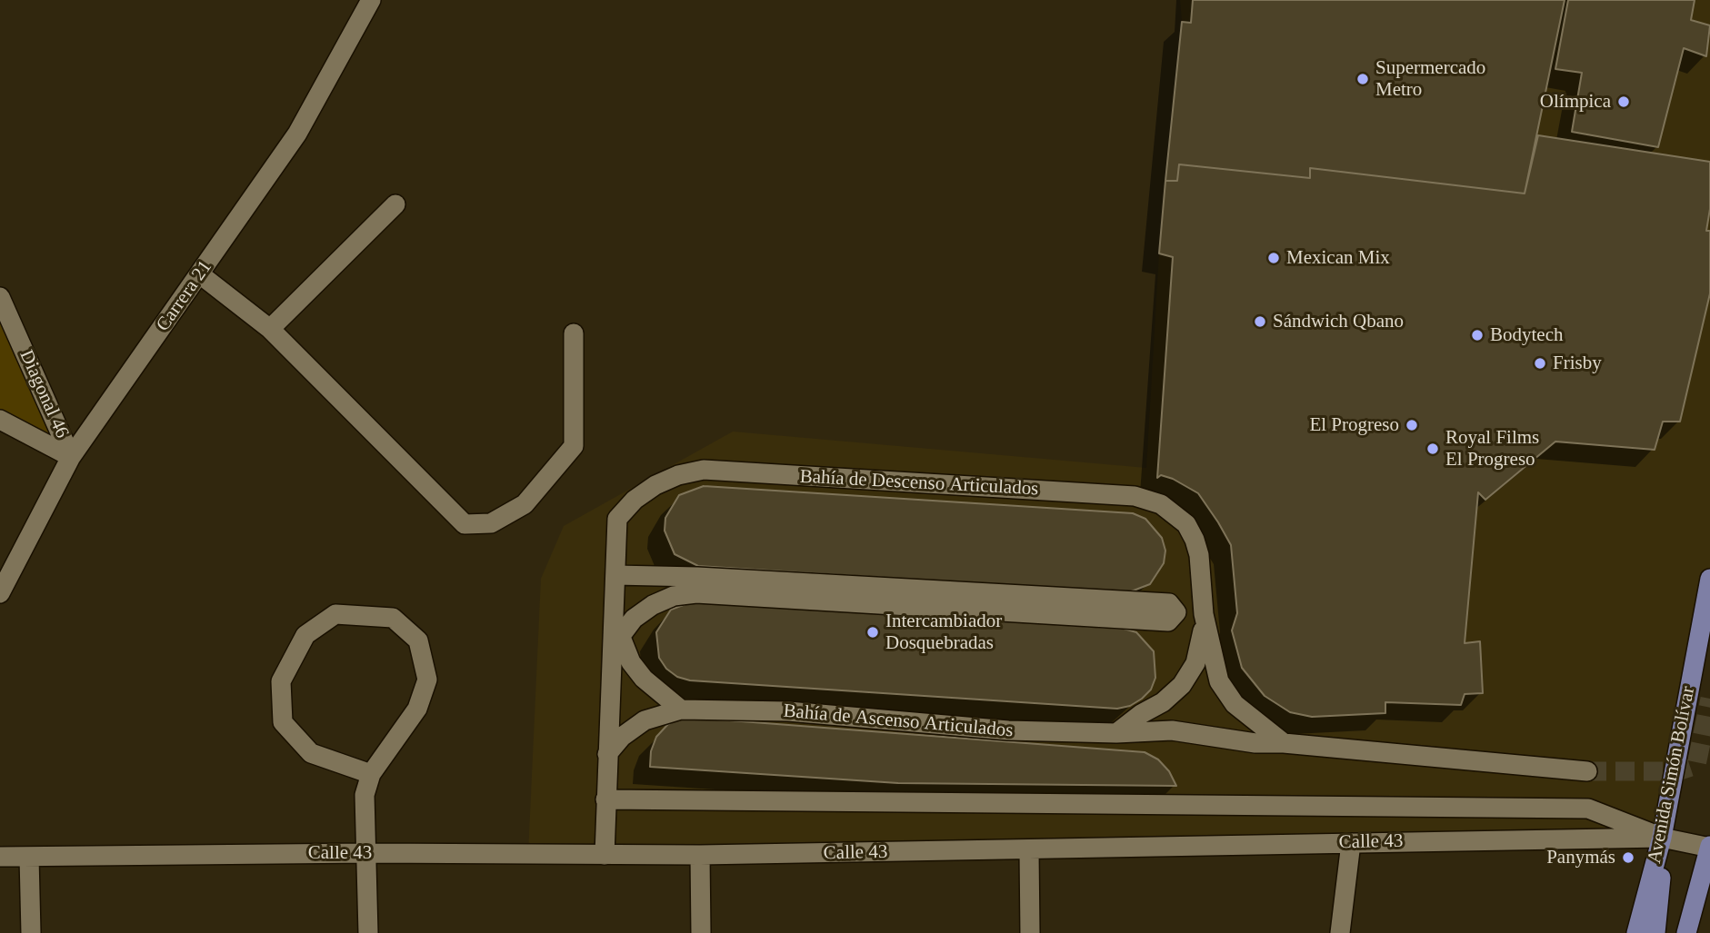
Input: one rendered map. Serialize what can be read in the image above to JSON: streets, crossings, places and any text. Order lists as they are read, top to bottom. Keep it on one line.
{"streets":{"main road":["Avenida Simón Bolívar"],"street":["Carrera 21","Diagonal 46","Bahía de Descenso Articulados","Bahía de Ascenso Articulados","Calle 43"]},"crossings":[["Carrera 21","Diagonal 46"],["Bahía de Descenso Articulados","Bahía de Ascenso Articulados"],["Bahía de Descenso Articulados","Calle 43"],["Avenida Simón Bolívar","Calle 43"]],"places":["Supermercado Metro","Olímpica","Mexican Mix","Sándwich Qbano","Bodytech","Frisby","El Progreso","Royal Films El Progreso","Intercambiador Dosquebradas","Panymás"]}
